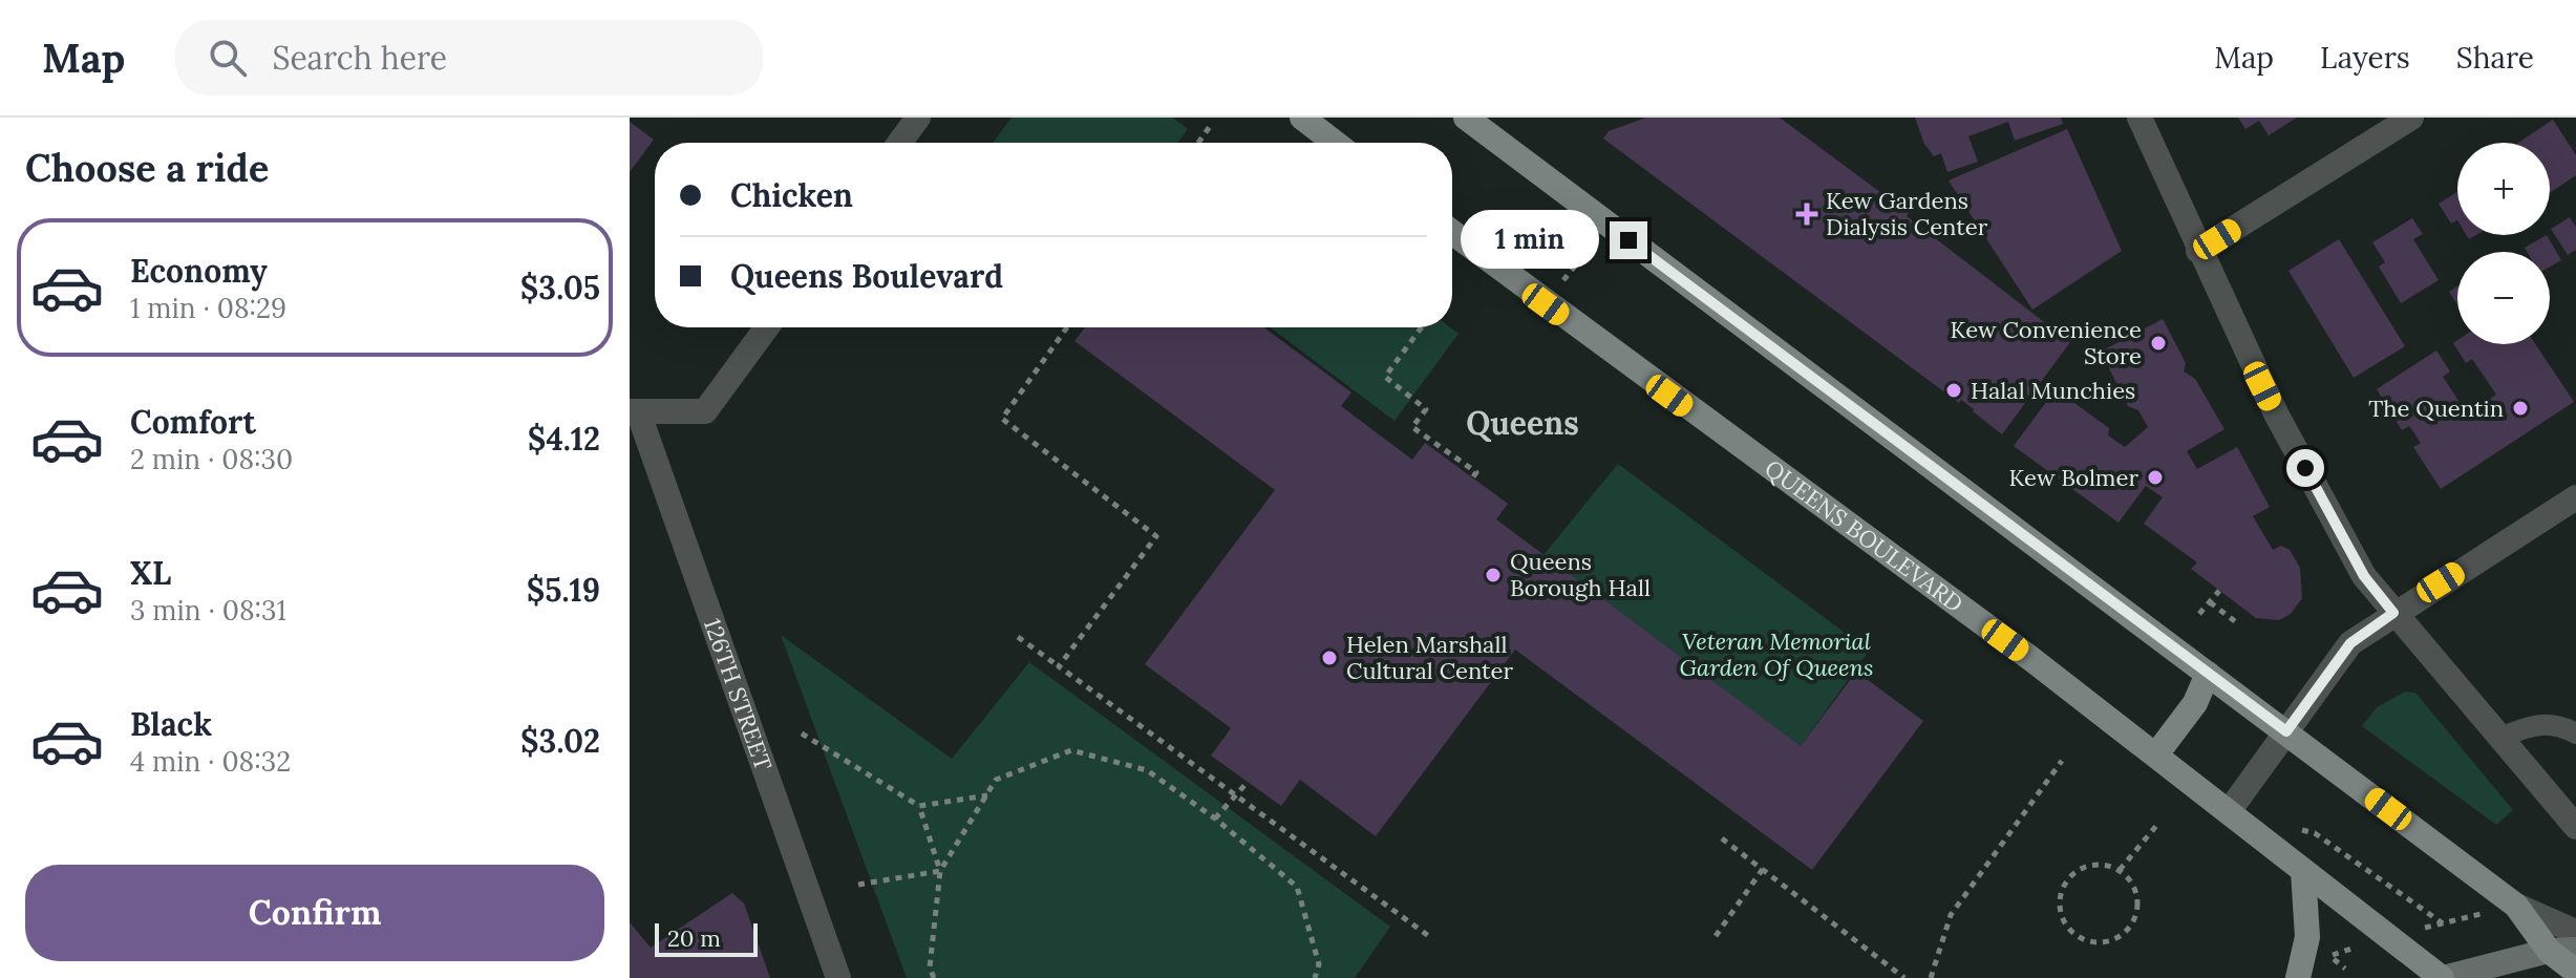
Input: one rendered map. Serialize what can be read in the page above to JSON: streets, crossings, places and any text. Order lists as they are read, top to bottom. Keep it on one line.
{"streets":{"main road":["QUEENS BOULEVARD"],"street":["126TH STREET"]},"districts":["Queens"],"parks":["Veteran Memorial Garden Of Queens"],"places":{"health":["Kew Gardens Dialysis Center"],"other":["Kew Convenience Store","Halal Munchies","The Quentin","Kew Bolmer","Queens Borough Hall","Helen Marshall Cultural Center"]},"scale_bar":"20 m","page":{"header":"Map","search":"Search here","nav":["Map","Layers","Share"],"heading":"Choose a ride","map_buttons":["+","−"],"banner":["Chicken","Queens Boulevard"],"bubble":"1 min","list":[{"name":"Economy","note":"1 min · 08:29","value":"$3.05"},{"name":"Comfort","note":"2 min · 08:30","value":"$4.12"},{"name":"XL","note":"3 min · 08:31","value":"$5.19"},{"name":"Black","note":"4 min · 08:32","value":"$3.02"}],"buttons":"Confirm","scale":"20 m"}}
